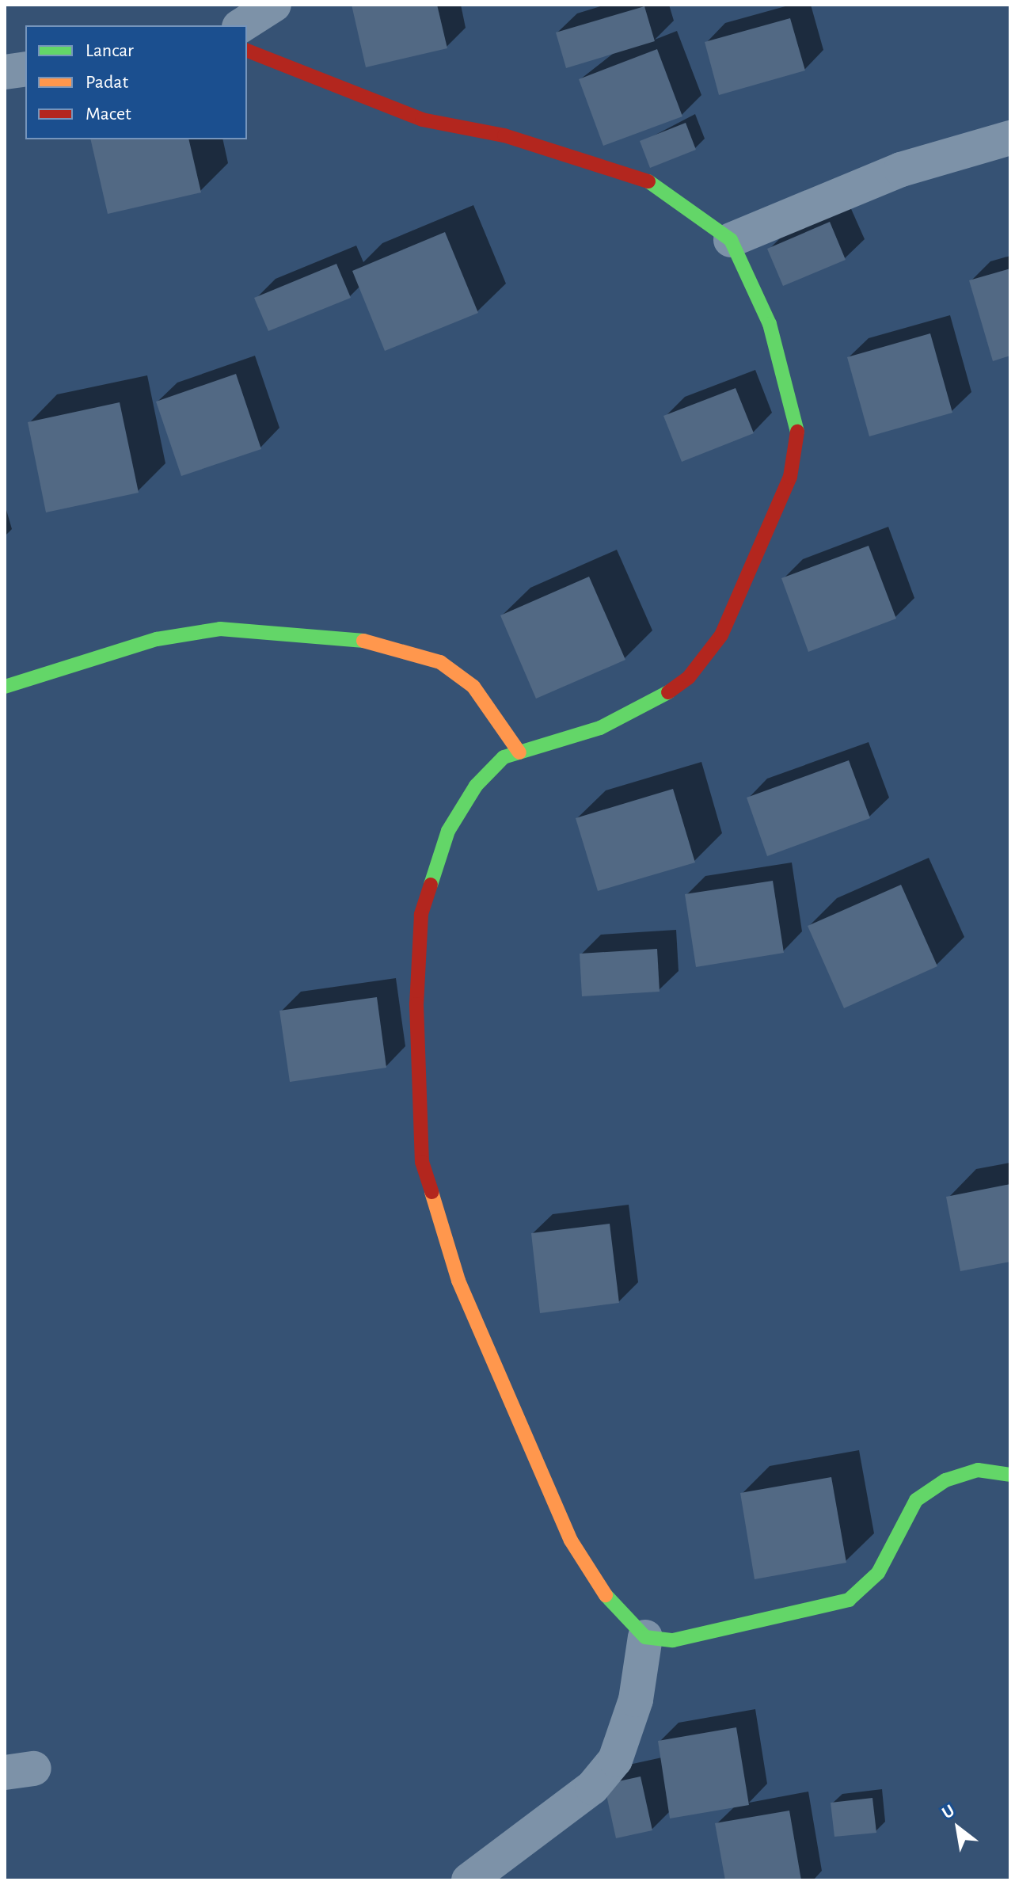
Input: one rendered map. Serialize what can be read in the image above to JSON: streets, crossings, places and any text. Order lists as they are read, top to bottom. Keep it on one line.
{"legend":["Lancar","Padat","Macet"],"north":"top left"}
